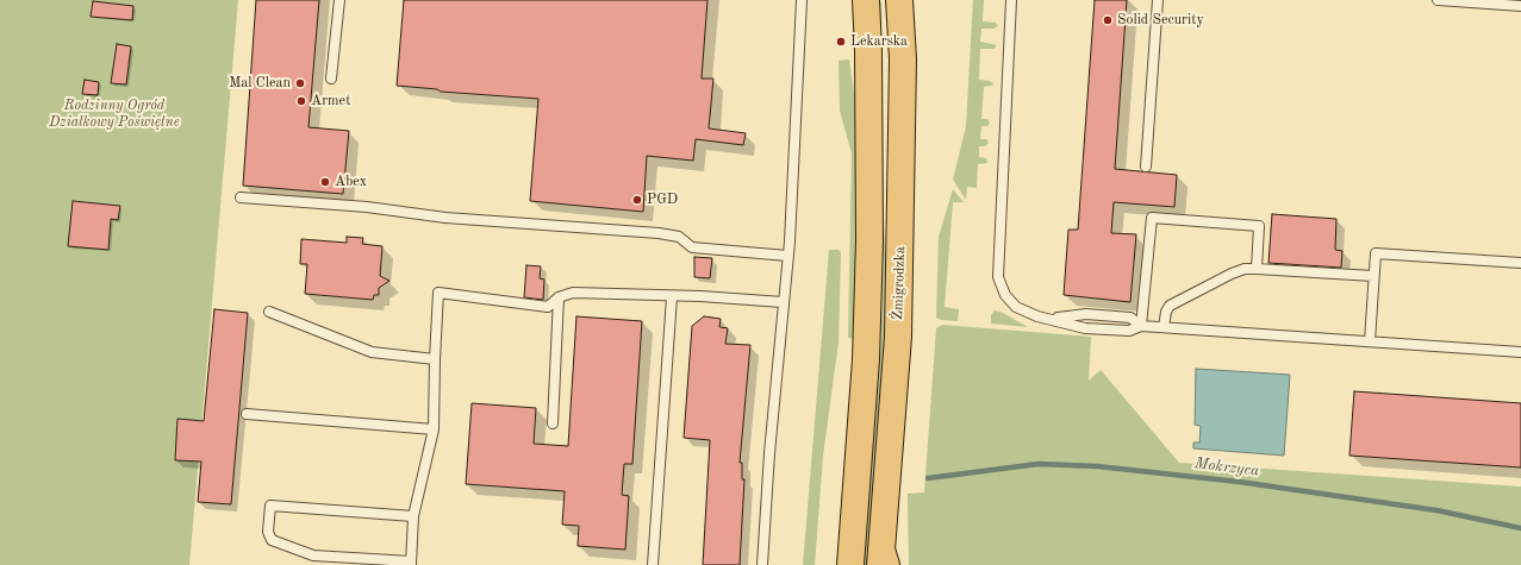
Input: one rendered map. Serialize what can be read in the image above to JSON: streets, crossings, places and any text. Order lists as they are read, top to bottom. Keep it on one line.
{"streets":{"main road":["Żmigrodzka"]},"water":["Mokrzyca"],"parks":["Rodzinny Ogród Działkowy Poświętne"],"places":["Solid Security","Lekarska","Mal Clean","Armet","Abex","PGD"]}
